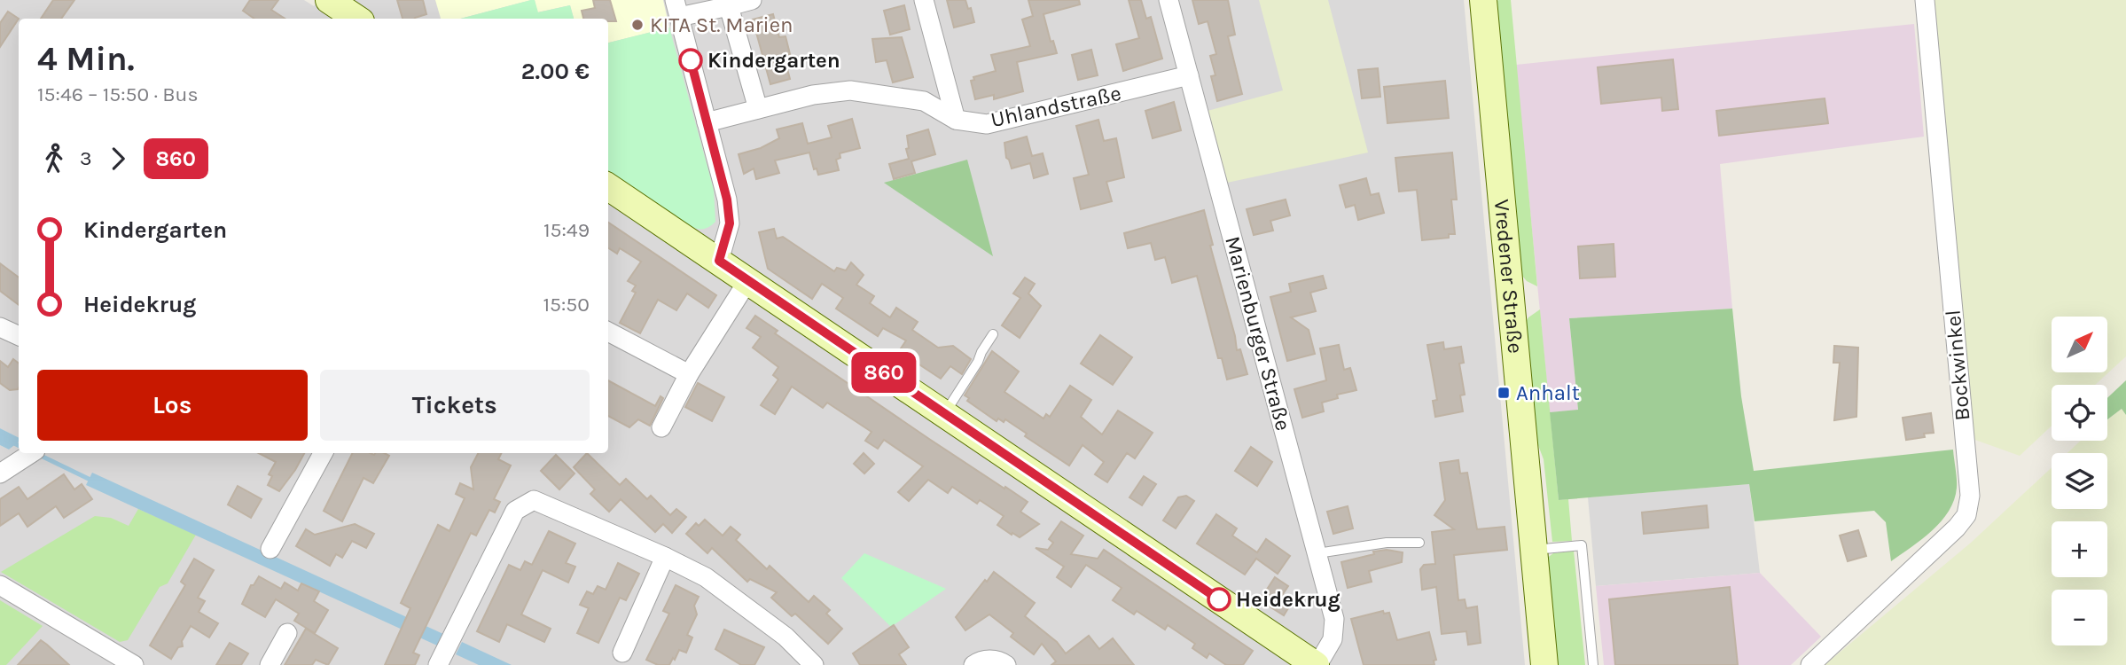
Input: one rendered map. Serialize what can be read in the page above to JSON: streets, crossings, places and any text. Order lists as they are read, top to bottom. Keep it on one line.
{"streets":{"street":["Uhlandstraße","Vredener Straße","Marienburger Straße","Bockwinkel"]},"crossings":[["Uhlandstraße","Marienburger Straße"]],"places":{"other":["KITA St. Marien","Kindergarten","Heidekrug"],"transit":["Anhalt"]},"lines":["bus line 860"],"north":"top right","page":{"on_map":"860","heading":["4 Min.","15:46 – 15:50 · Bus","2.00 €"],"legs":["3","860"],"list":[{"name":"Kindergarten","value":"15:49"},{"name":"Heidekrug","value":"15:50"}],"map_buttons":["+","−"],"buttons":["Los","Tickets"]}}
